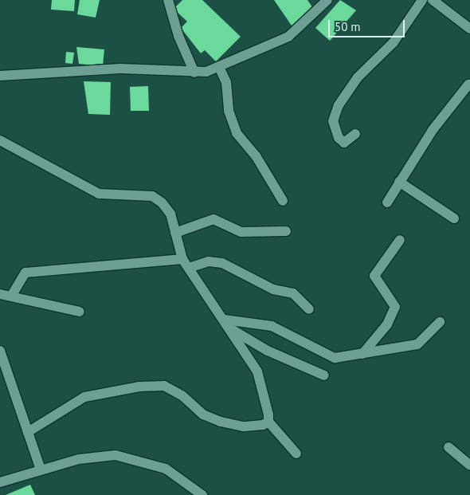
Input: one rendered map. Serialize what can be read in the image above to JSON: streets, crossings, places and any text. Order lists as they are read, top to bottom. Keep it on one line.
{"scale_bar":"50 m"}
